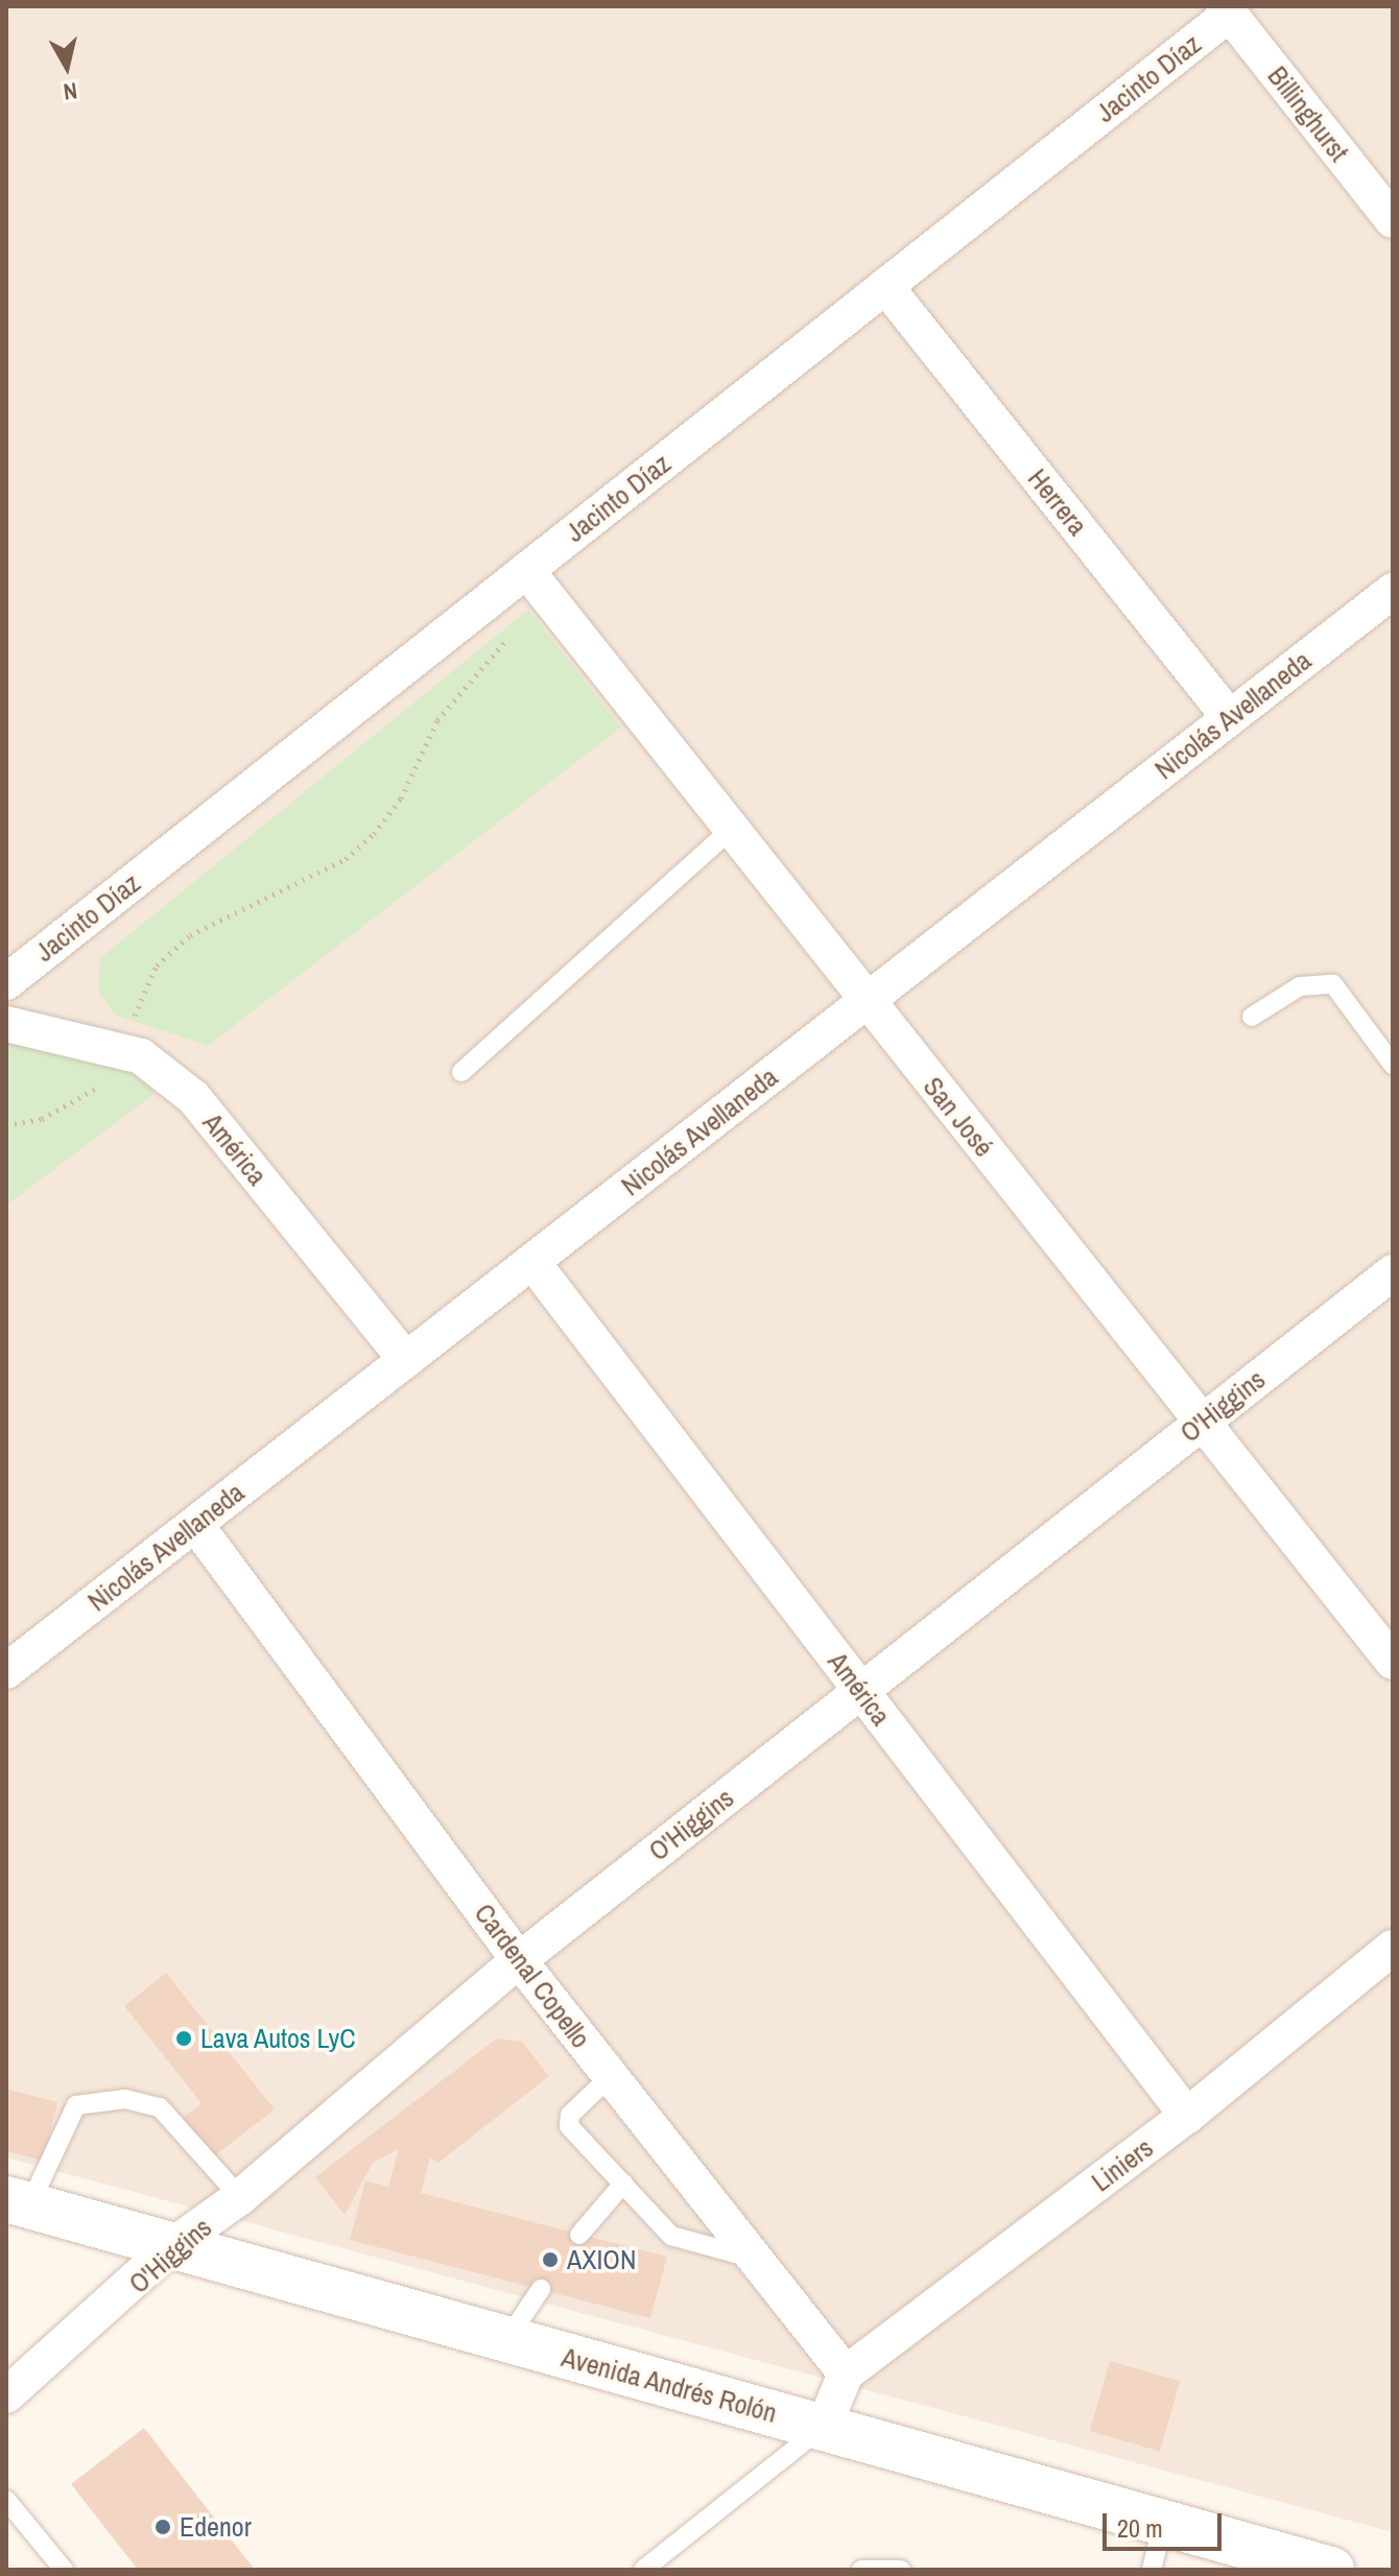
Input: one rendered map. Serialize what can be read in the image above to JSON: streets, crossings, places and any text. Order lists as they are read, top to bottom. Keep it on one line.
{"streets":{"main road":["Avenida Andrés Rolón"],"street":["Jacinto Díaz","Billinghurst","Herrera","Nicolás Avellaneda","San José","América","O'Higgins","Cardenal Copello","Liniers"]},"crossings":[["Jacinto Díaz","Billinghurst"],["Jacinto Díaz","Herrera"],["Jacinto Díaz","San José"],["Herrera","Nicolás Avellaneda"],["Nicolás Avellaneda","San José"],["Nicolás Avellaneda","América"],["Nicolás Avellaneda","Cardenal Copello"],["San José","O'Higgins"],["América","O'Higgins"],["América","Liniers"],["O'Higgins","Cardenal Copello"],["O'Higgins","Avenida Andrés Rolón"],["Cardenal Copello","Liniers"]],"places":["Lava Autos LyC","AXION","Edenor"],"scale_bar":"20 m","north":"bottom"}
